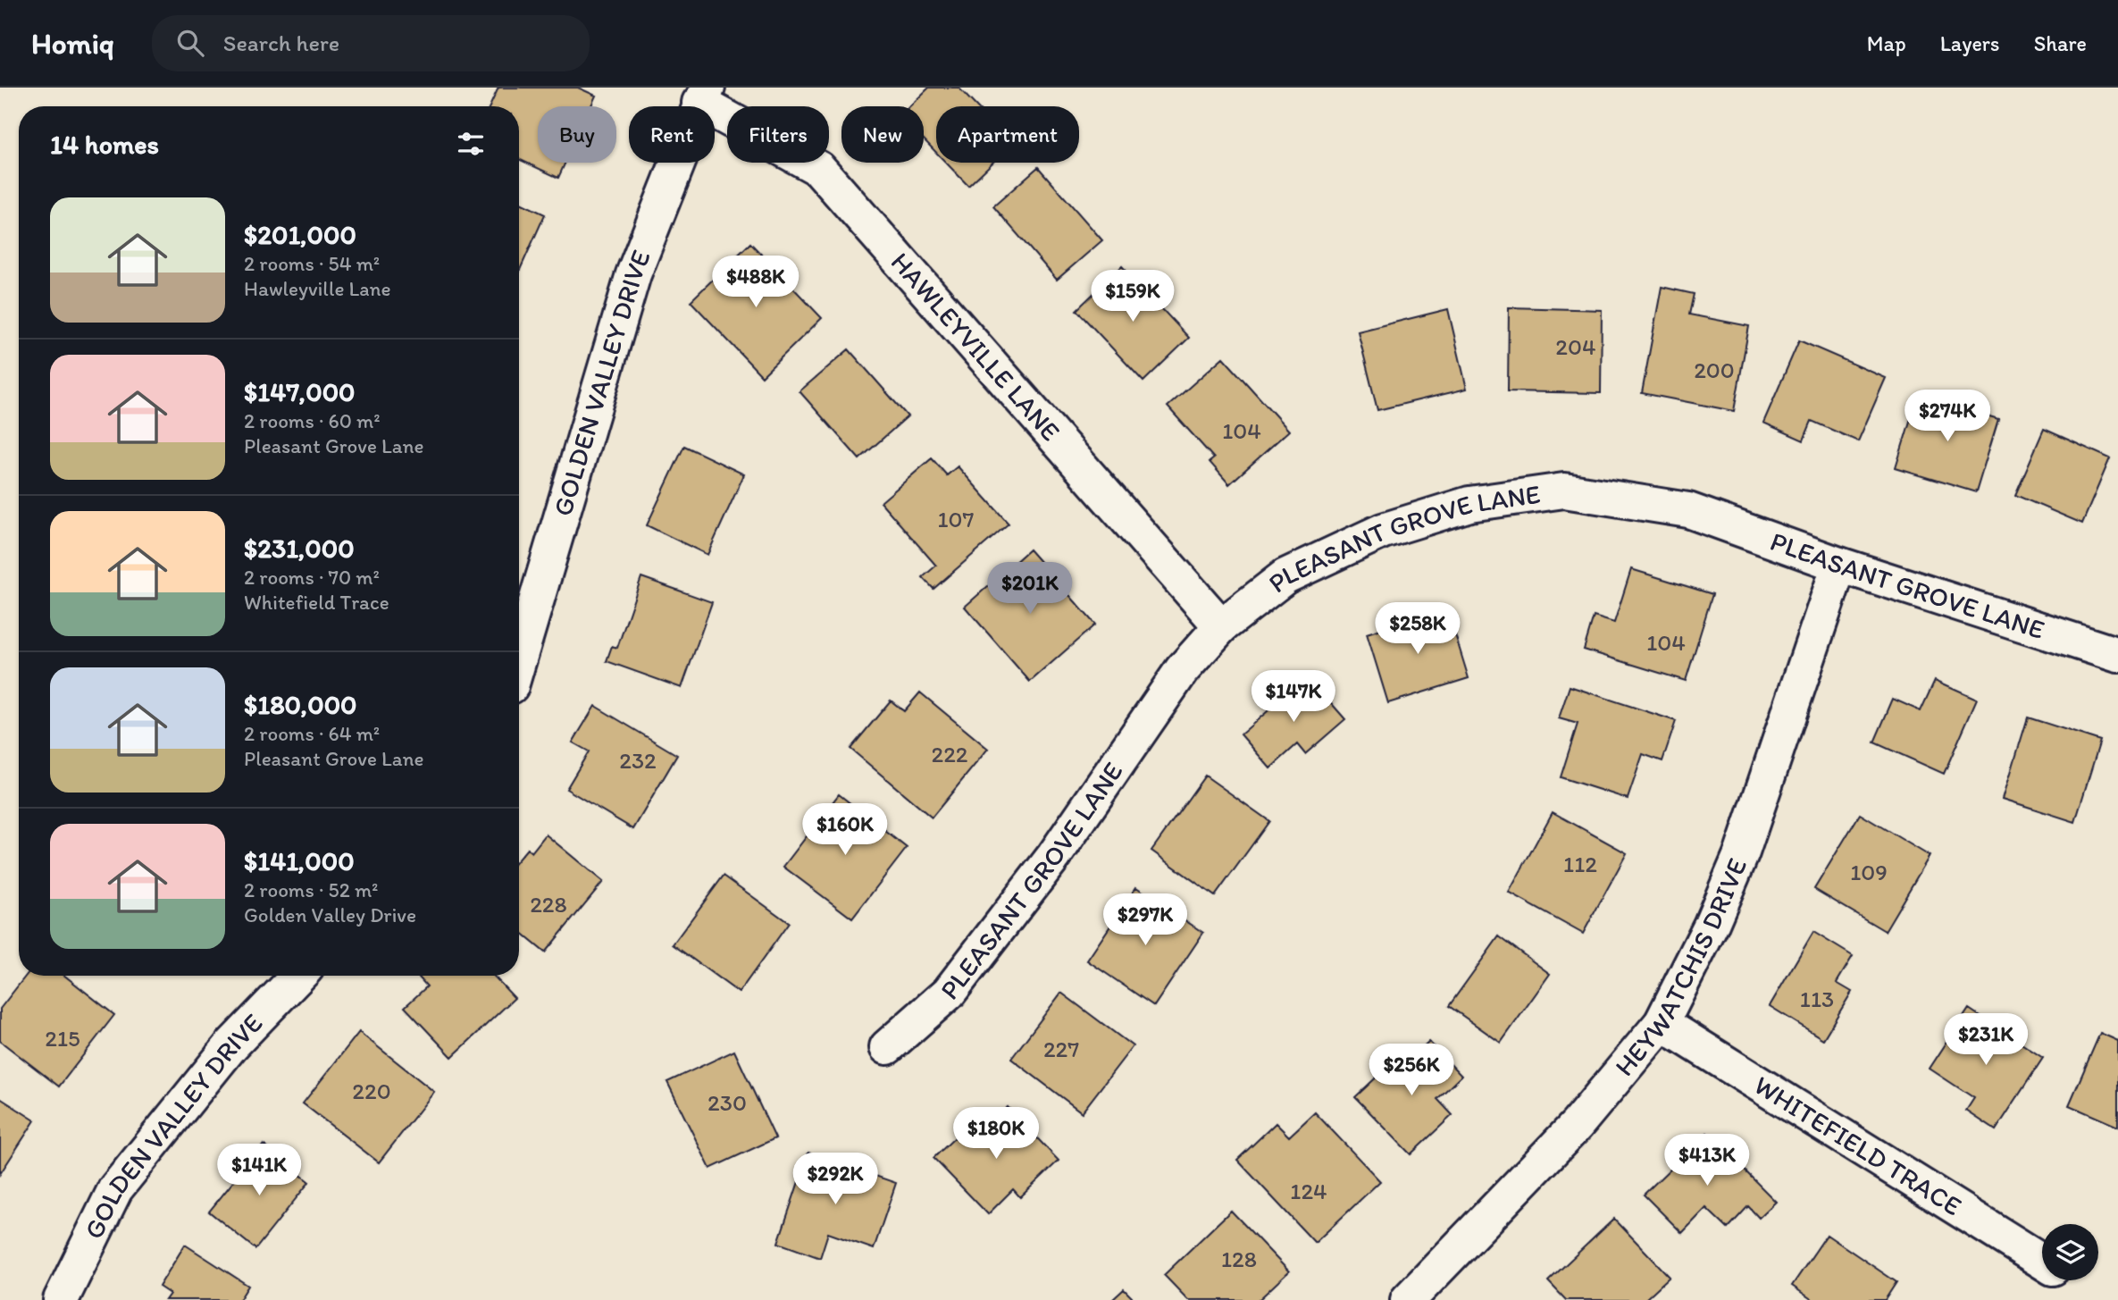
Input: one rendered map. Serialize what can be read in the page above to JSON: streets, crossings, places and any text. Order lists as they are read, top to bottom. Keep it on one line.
{"streets":{"street":["HAWLEYVILLE LANE","GOLDEN VALLEY DRIVE","PLEASANT GROVE LANE","HEYWATCHIS DRIVE","WHITEFIELD TRACE"]},"crossings":[["HAWLEYVILLE LANE","GOLDEN VALLEY DRIVE"],["HAWLEYVILLE LANE","PLEASANT GROVE LANE"],["PLEASANT GROVE LANE","HEYWATCHIS DRIVE"],["HEYWATCHIS DRIVE","WHITEFIELD TRACE"]],"house_numbers":["204","200","104","107","104","222","232","112","109","228","113","215","227","220","230","124","128"],"page":{"header":"Homiq","search":"Search here","nav":["Map","Layers","Share"],"chip":["Buy","Rent","Filters","New","Apartment"],"heading":"14 homes","list":[{"name":"$201,000","note":"2 rooms · 54 m² · Hawleyville Lane"},{"name":"$147,000","note":"2 rooms · 60 m² · Pleasant Grove Lane"},{"name":"$231,000","note":"2 rooms · 70 m² · Whitefield Trace"},{"name":"$180,000","note":"2 rooms · 64 m² · Pleasant Grove Lane"},{"name":"$141,000","note":"2 rooms · 52 m² · Golden Valley Drive"}],"price":["$488K","$159K","$274K","$201K","$258K","$147K","$160K","$297K","$231K","$256K","$180K","$413K","$141K","$292K"]}}
